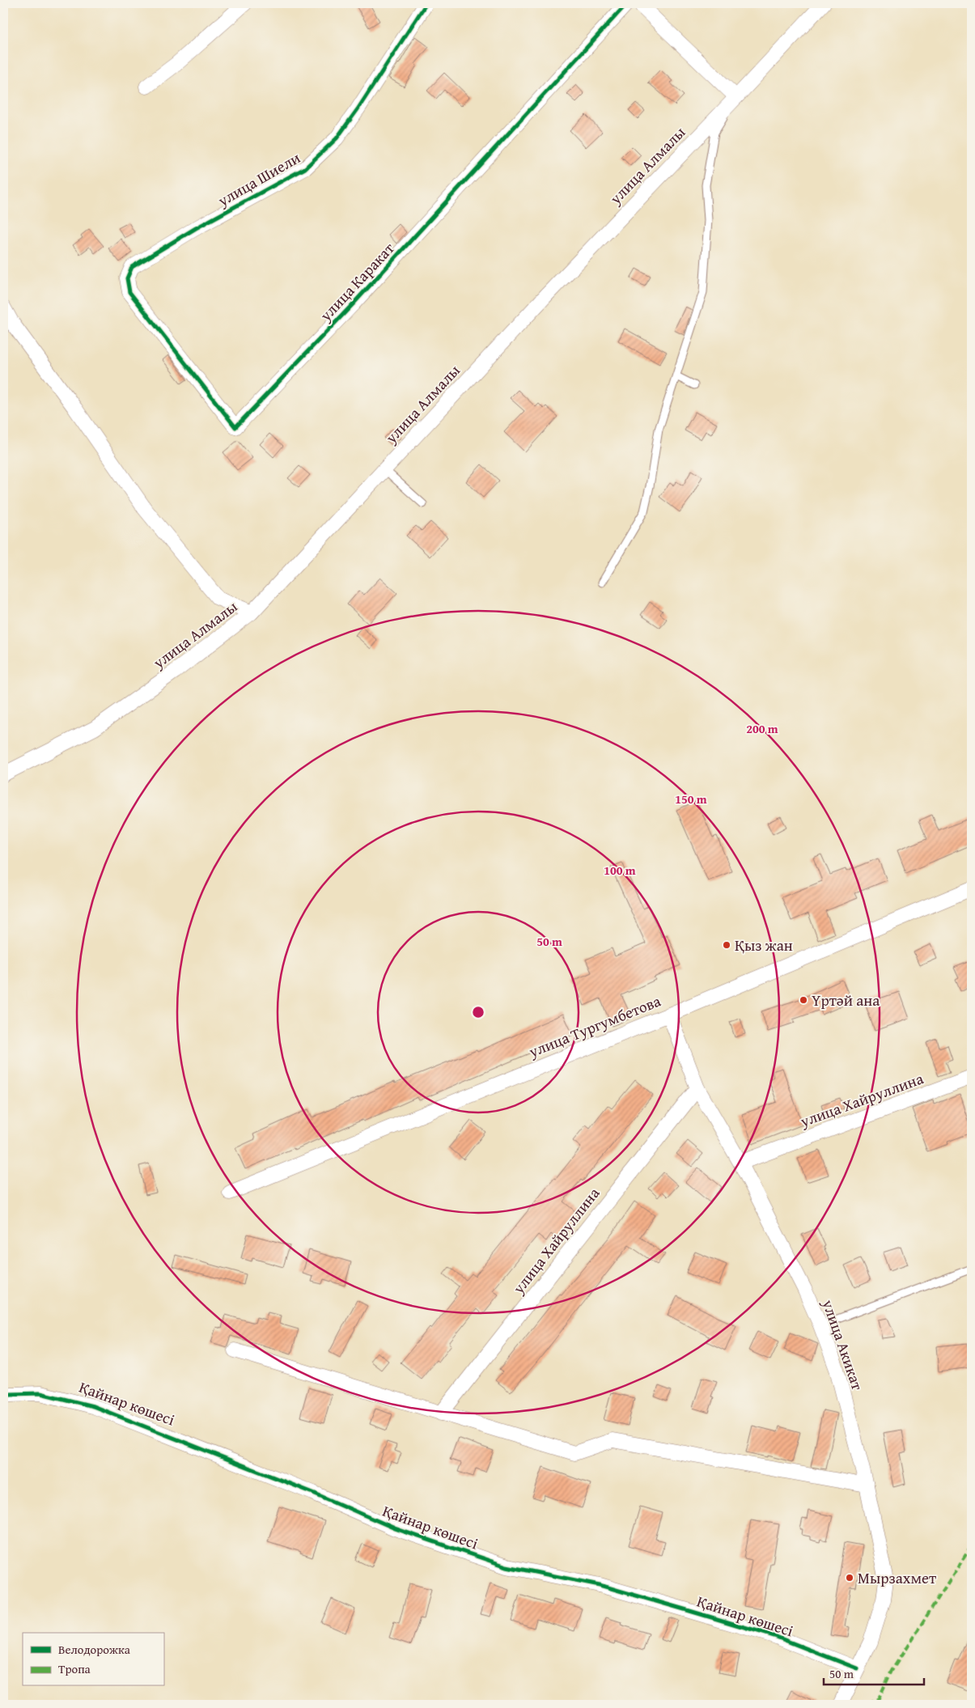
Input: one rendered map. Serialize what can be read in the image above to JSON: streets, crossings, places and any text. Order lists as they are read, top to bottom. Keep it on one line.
{"streets":{"street":["улица Алмалы","улица Шиели","улица Каракат","улица Тургумбетова","улица Хайруллина","улица Акикат","Қайнар көшесі"]},"crossings":[["улица Шиели","улица Каракат"],["улица Тургумбетова","улица Акикат"],["улица Хайруллина","улица Акикат"],["улица Акикат","Қайнар көшесі"]],"places":["Қыз жан","Үртәй ана","Мырзахмет"],"legend":["Велодорожка","Тропа"],"scale_bar":"50 m","rings":["200 m","150 m","100 m","50 m"]}
